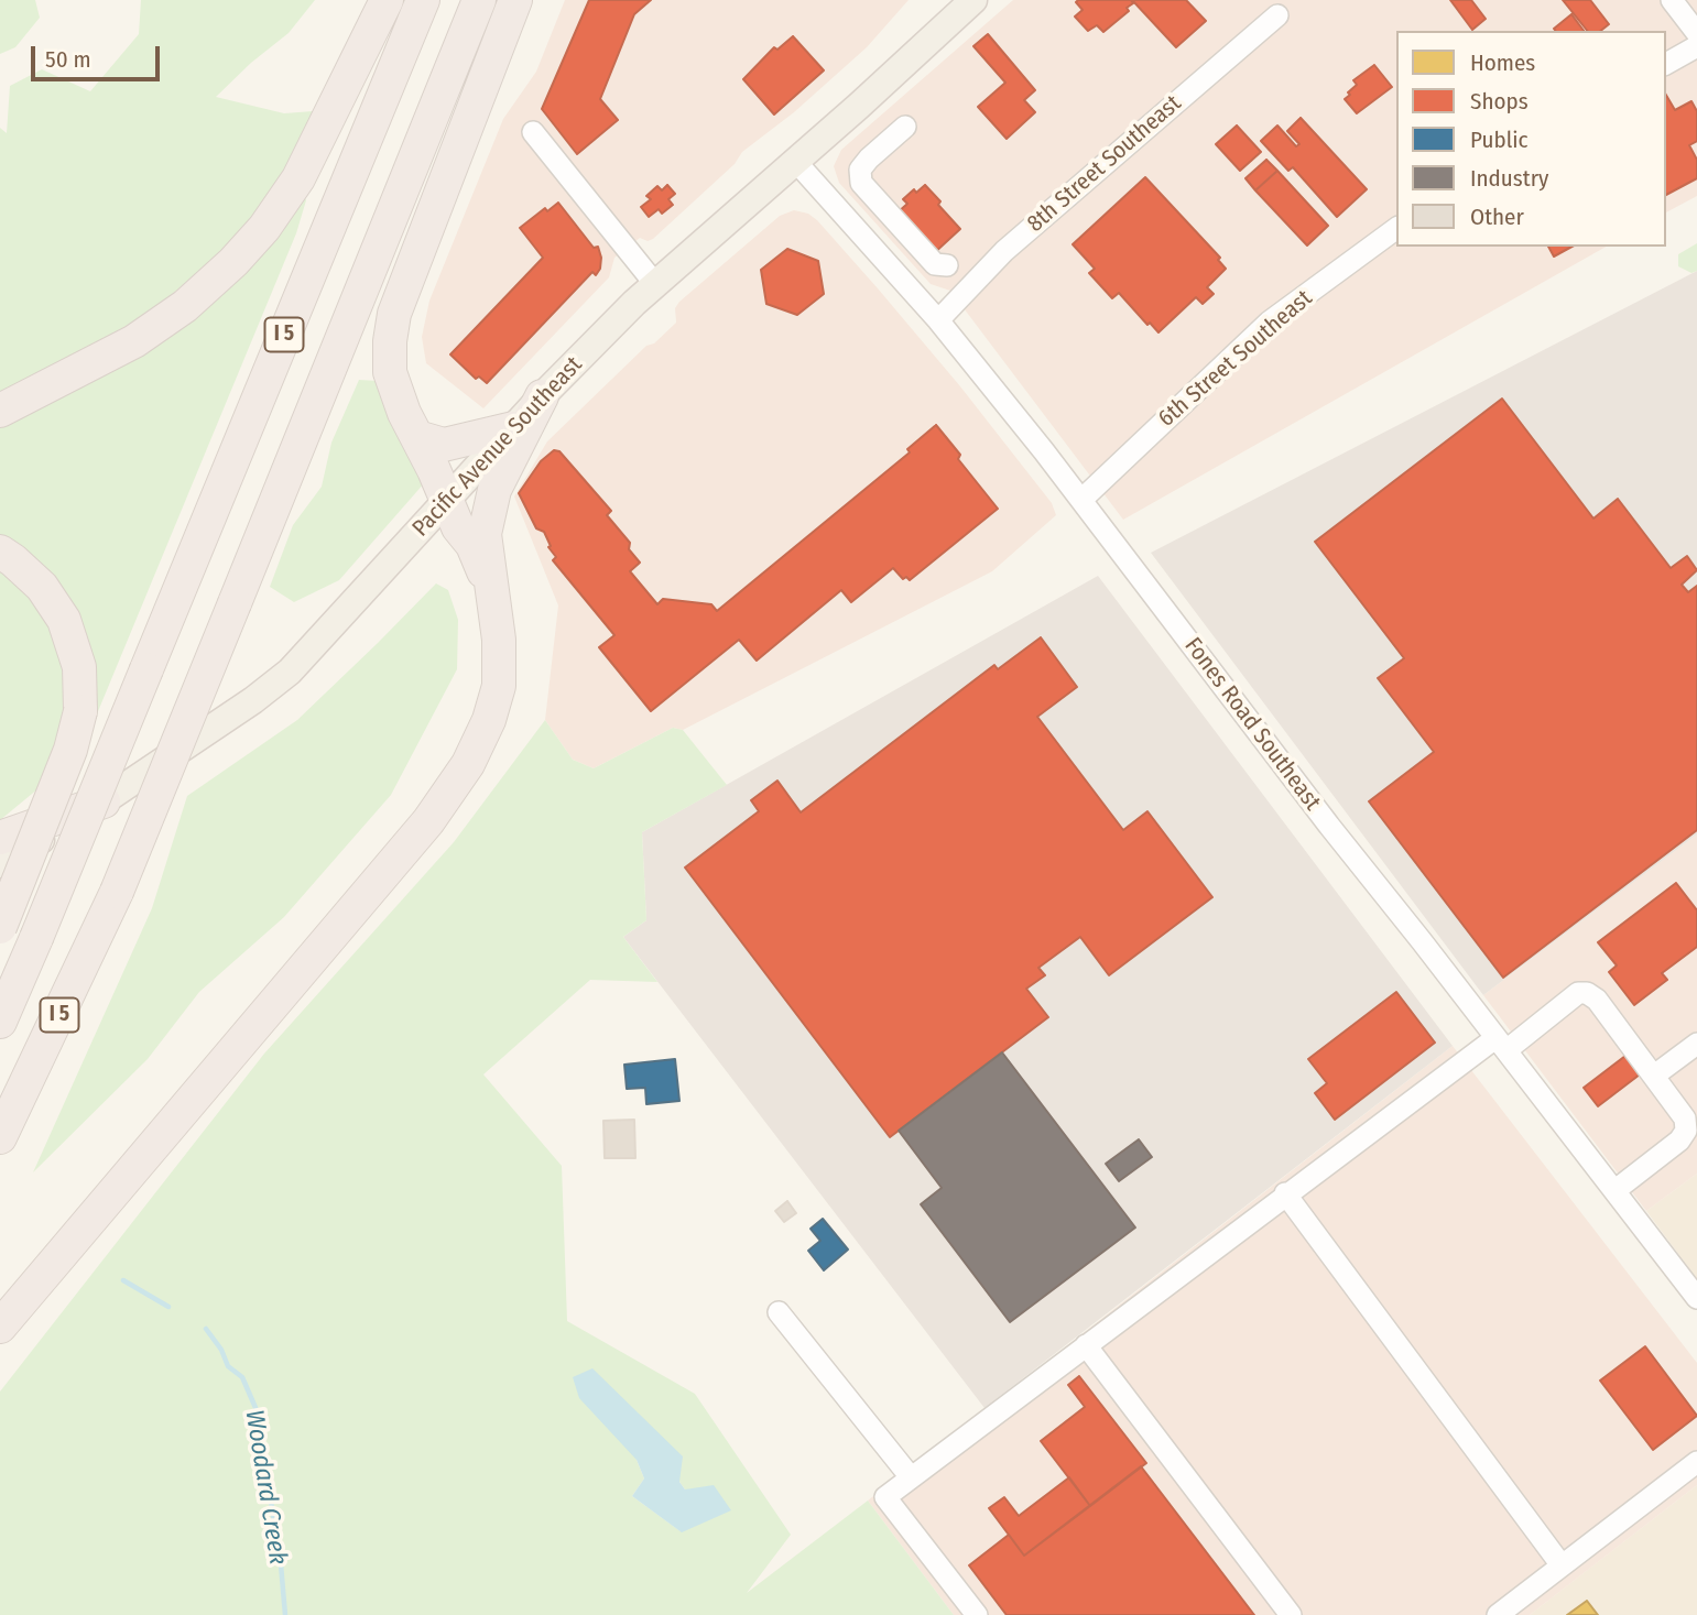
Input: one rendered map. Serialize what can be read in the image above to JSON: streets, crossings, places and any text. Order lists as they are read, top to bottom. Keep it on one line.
{"streets":{"highway":["I 5"],"main road":["Pacific Avenue Southeast"],"street":["8th Street Southeast","6th Street Southeast","Fones Road Southeast"]},"crossings":[["8th Street Southeast","Fones Road Southeast"],["6th Street Southeast","Fones Road Southeast"],["Pacific Avenue Southeast","Fones Road Southeast"]],"water":["Woodard Creek"],"legend":["Homes","Shops","Public","Industry","Other"],"scale_bar":"50 m"}
